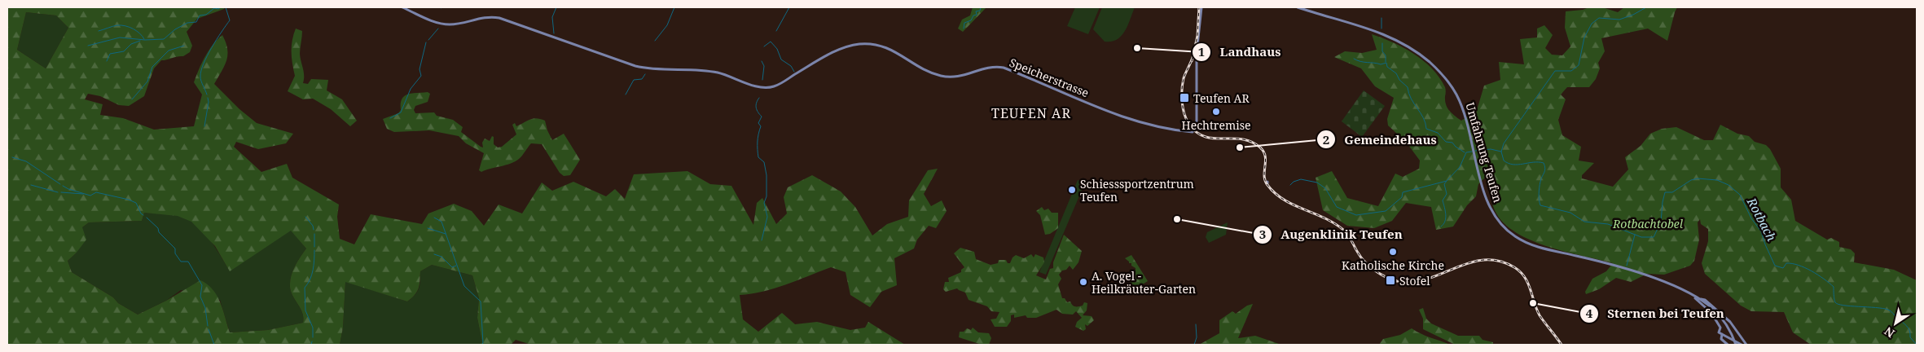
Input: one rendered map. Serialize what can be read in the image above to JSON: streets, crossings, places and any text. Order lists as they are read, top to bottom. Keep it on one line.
{"streets":{"main road":["Speicherstrasse","Umfahrung Teufen"]},"districts":["TEUFEN AR"],"water":["Rotbach"],"parks":["Rotbachtobel"],"places":{"other":["Landhaus","Hechtremise","Gemeindehaus","Schiesssportzentrum Teufen","Augenklinik Teufen","Katholische Kirche","A. Vogel - Heilkräuter-Garten","Sternen bei Teufen"],"transit":["Teufen AR","Stofel"]},"north":"bottom left"}
